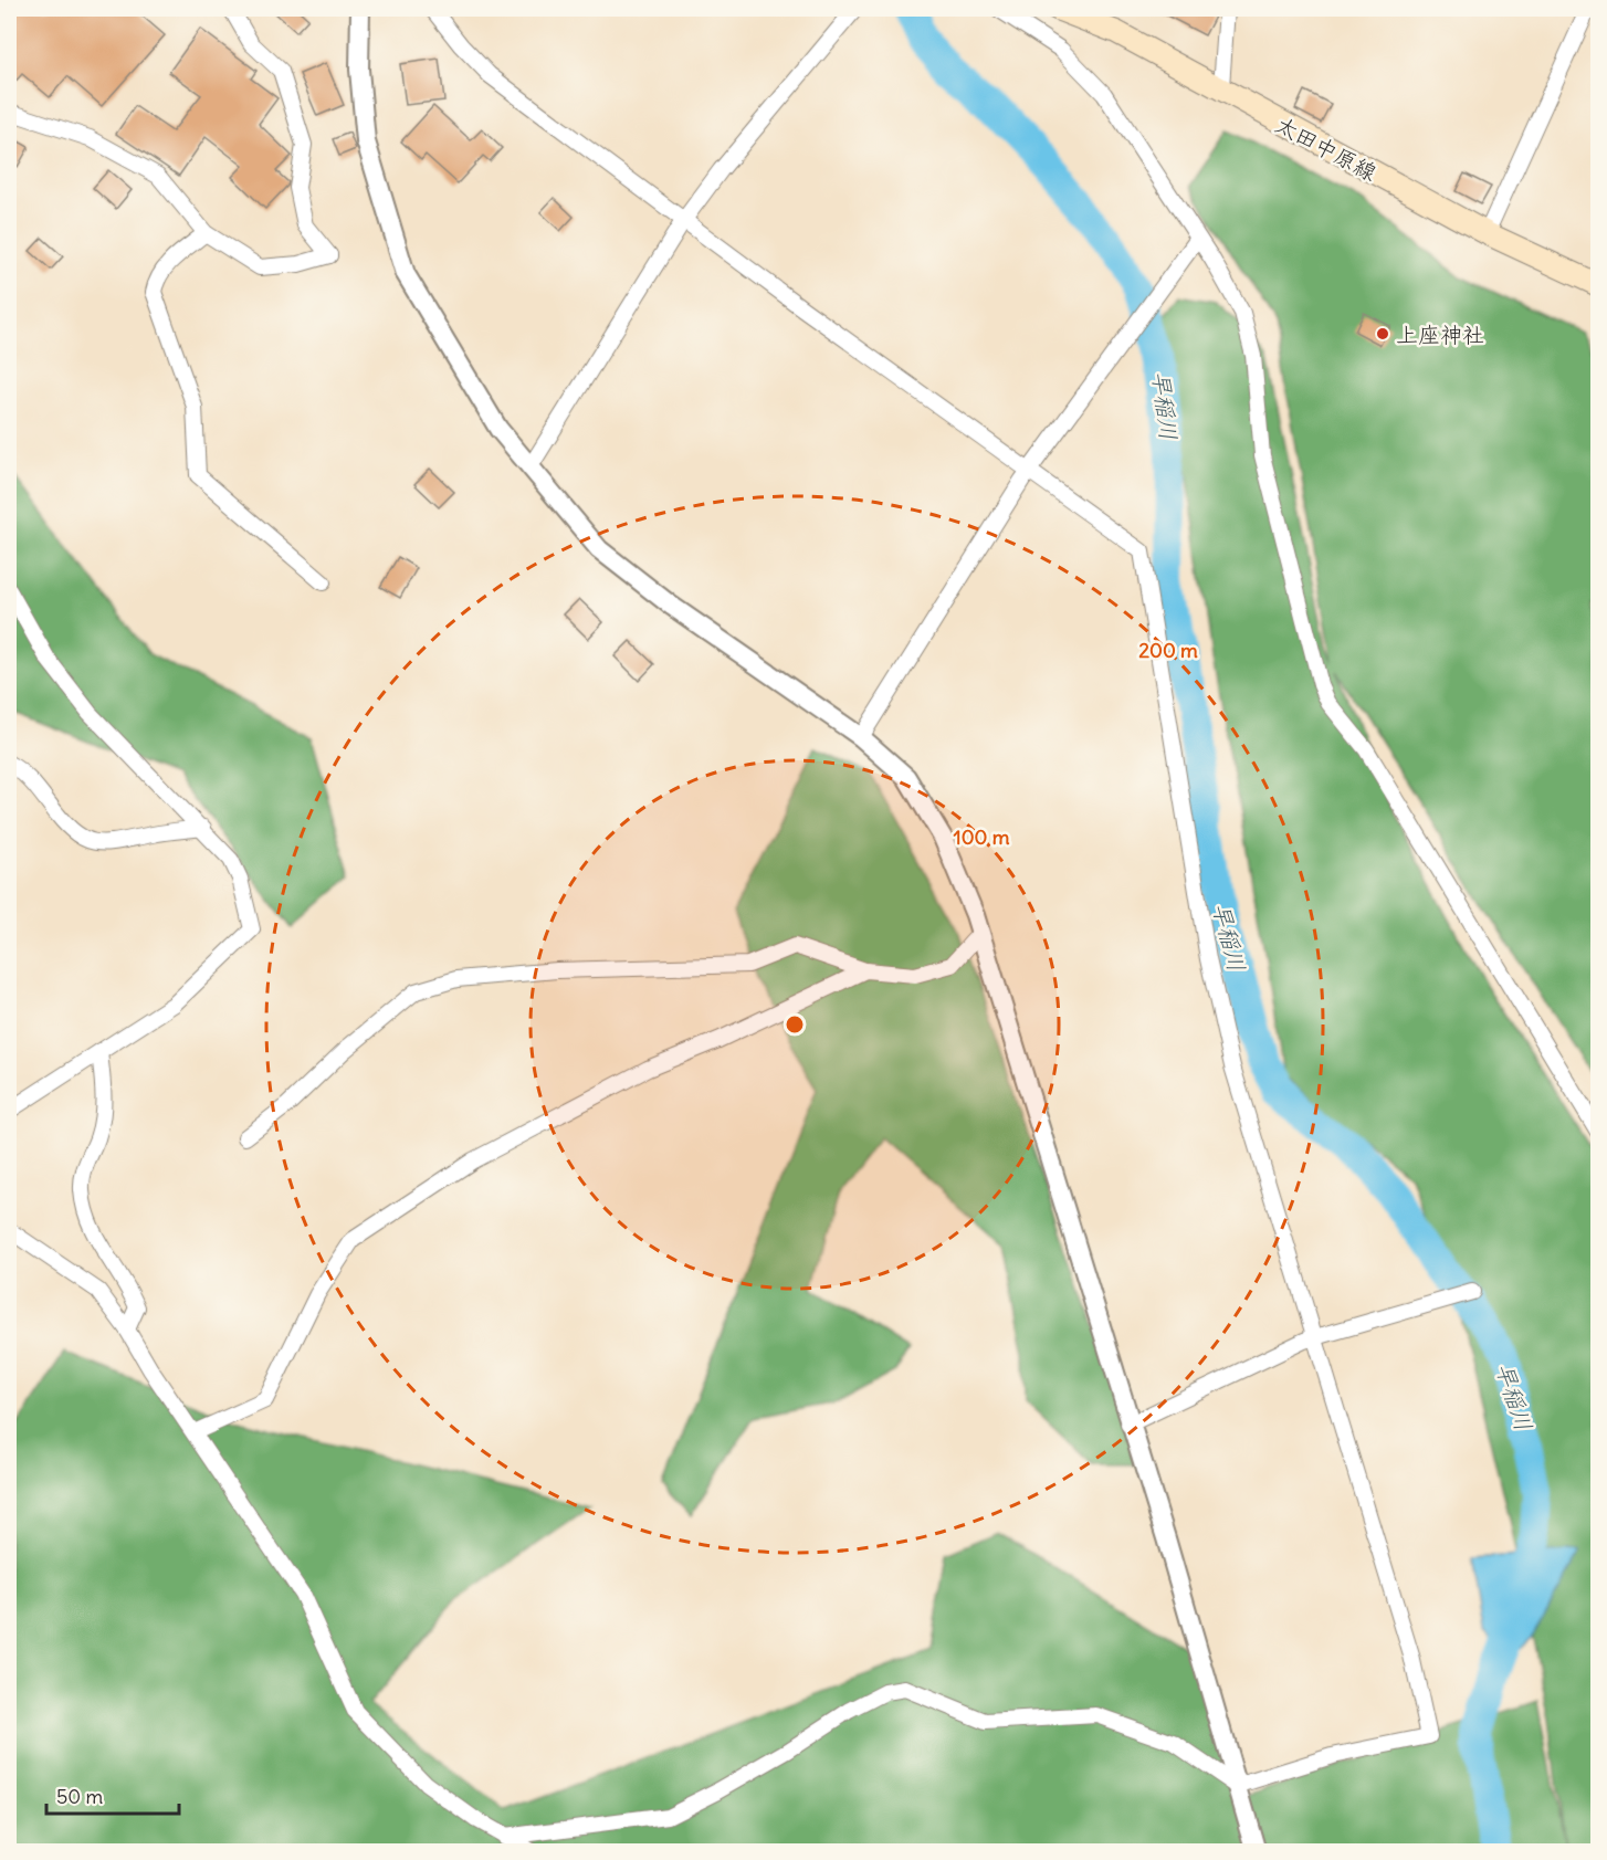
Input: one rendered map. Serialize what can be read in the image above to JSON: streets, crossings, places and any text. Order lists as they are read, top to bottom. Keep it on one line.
{"streets":{"main road":["太田中原線"]},"water":["早稲川"],"places":["上座神社"],"scale_bar":"50 m","rings":["200 m","100 m"]}
